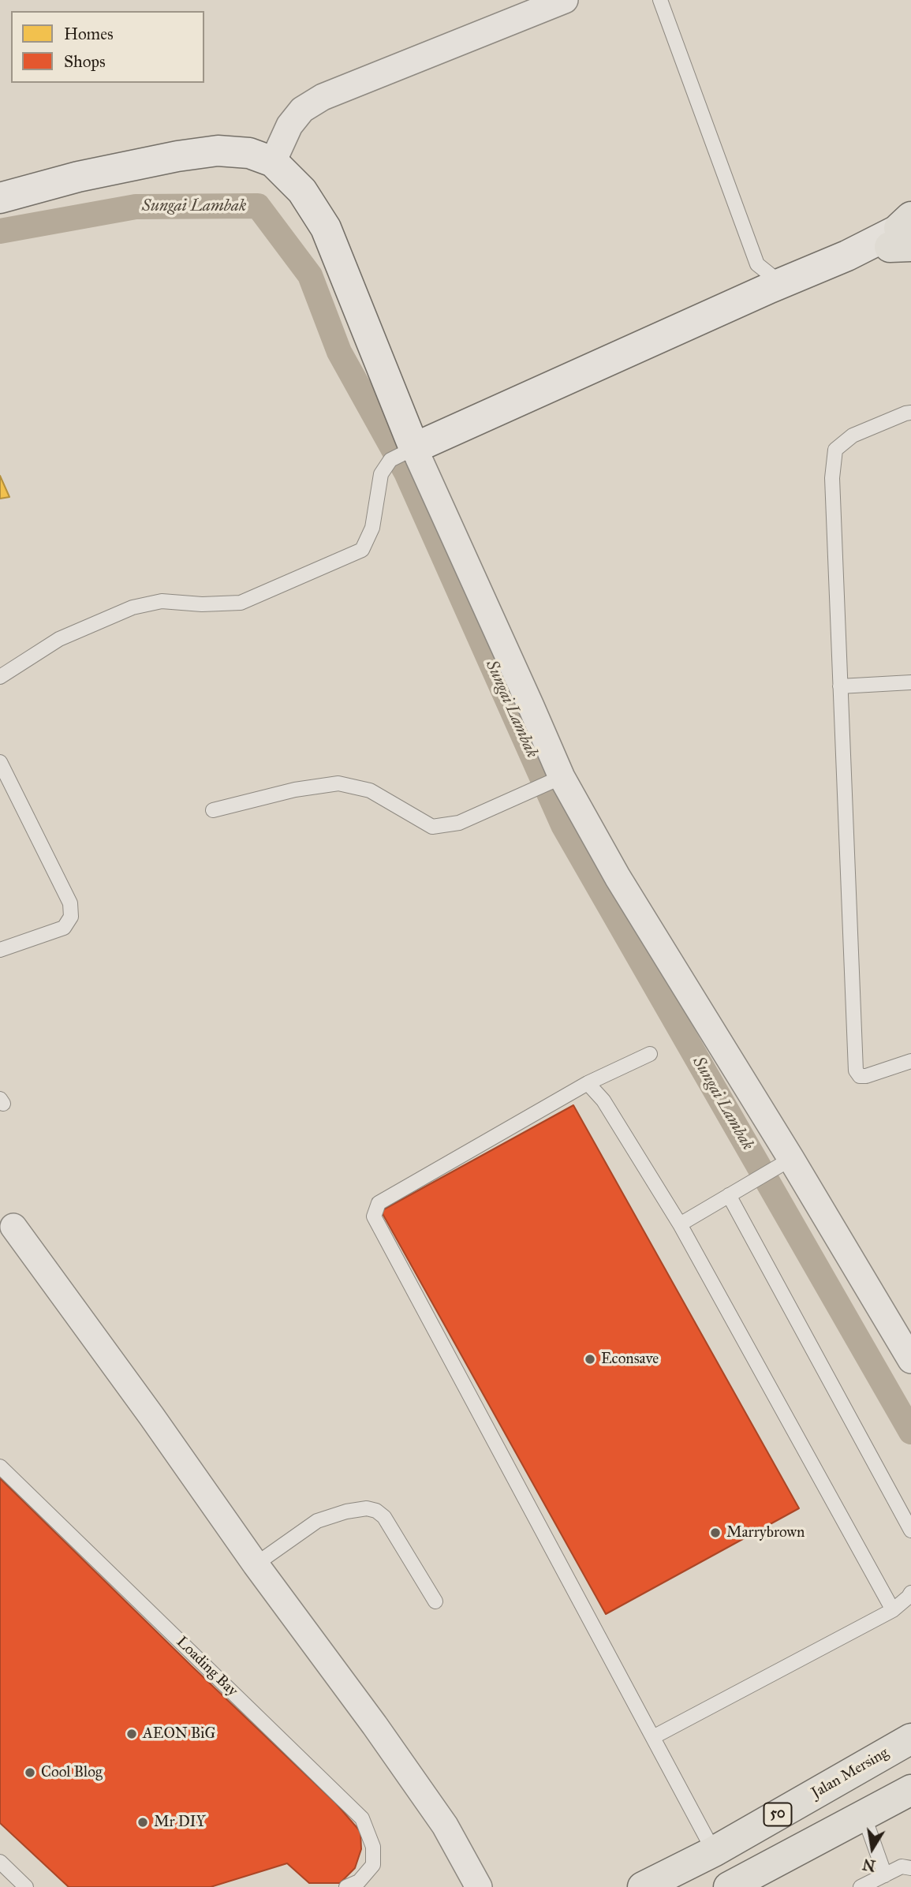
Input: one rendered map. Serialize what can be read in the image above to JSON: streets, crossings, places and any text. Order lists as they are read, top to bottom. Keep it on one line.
{"streets":{"highway":["Jalan Mersing","50"],"lane":["Loading Bay"]},"water":["Sungai Lambak"],"places":["Econsave","Marrybrown","AEON BiG","Cool Blog","Mr DIY"],"legend":["Homes","Shops"],"north":"bottom"}
